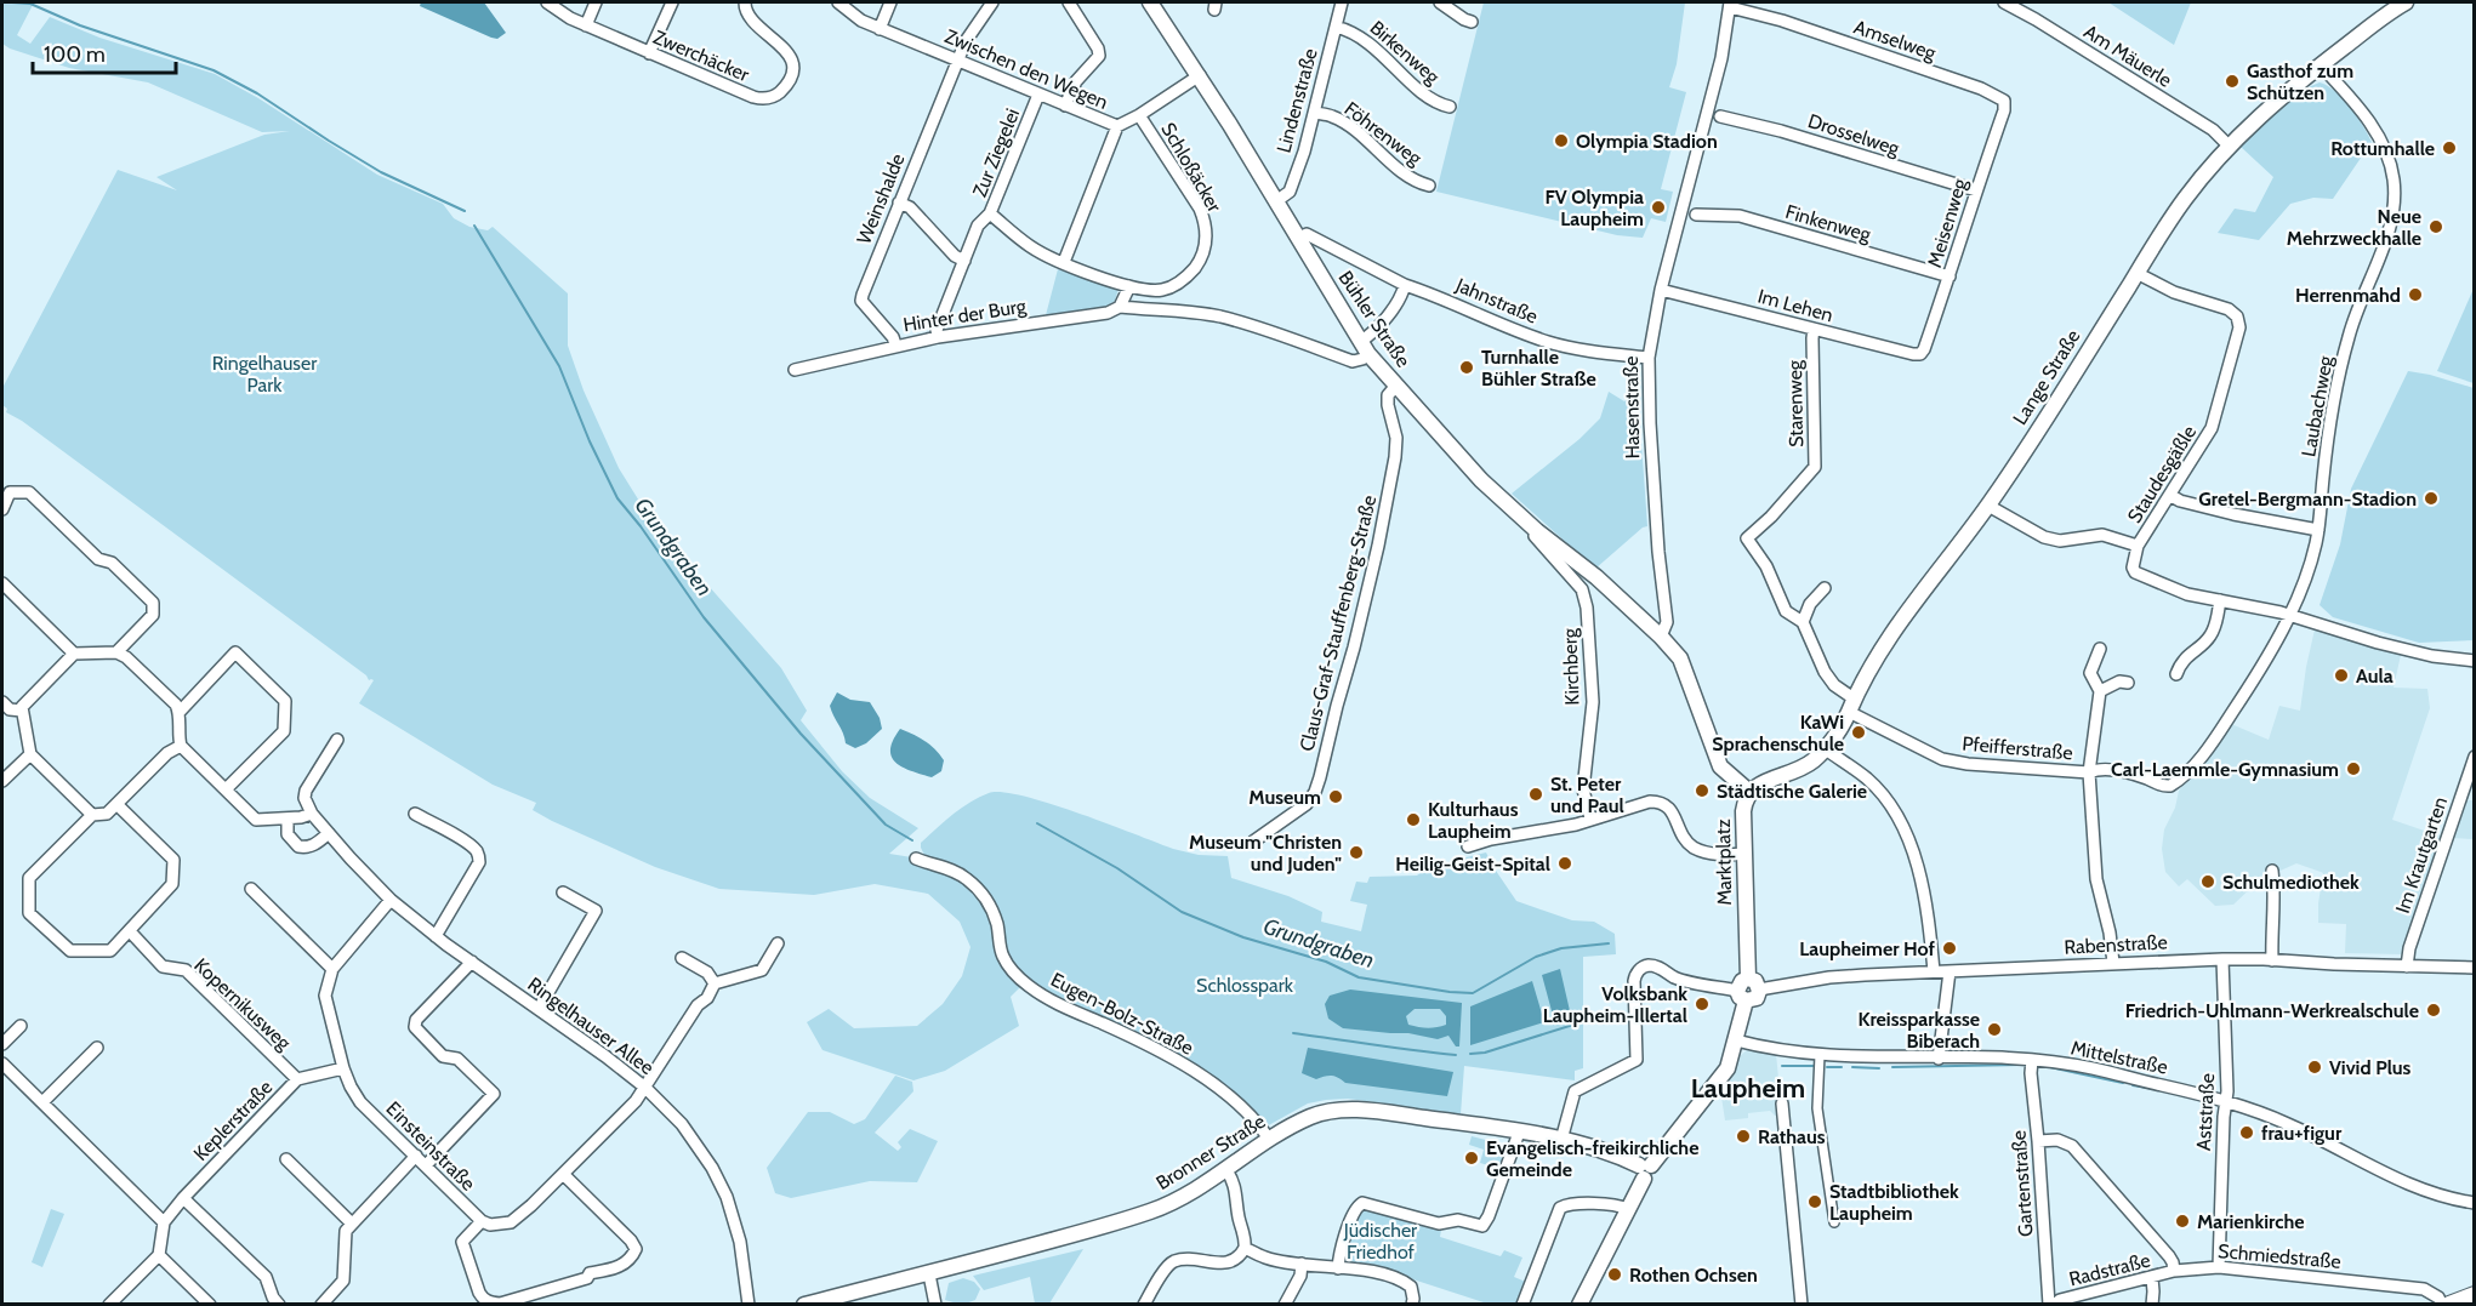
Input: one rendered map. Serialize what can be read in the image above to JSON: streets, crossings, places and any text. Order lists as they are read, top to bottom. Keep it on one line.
{"streets":{"street":["Amselweg","Birkenweg","Zwerchäcker","Am Mäuerle","Zwischen den Wegen","Lindenstraße","Föhrenweg","Drosselweg","Zur Ziegelei","Schloßäcker","Weinshalde","Finkenweg","Meisenweg","Jahnstraße","Im Lehen","Hinter der Burg","Bühler Straße","Lange Straße","Starenweg","Laubachweg","Hasenstraße","Staudesgäßle","Claus-Graf-Stauffenberg-Straße","Kirchberg","Pfeifferstraße","Im Krautgarten","Marktplatz","Rabenstraße","Kopernikusweg","Eugen-Bolz-Straße","Ringelhauser Allee","Mittelstraße","Aststraße","Keplerstraße","Einsteinstraße","Bronner Straße","Gartenstraße","Schmiedstraße","Radstraße"]},"crossings":[["Amselweg","Meisenweg"],["Amselweg","Hasenstraße"],["Birkenweg","Lindenstraße"],["Am Mäuerle","Lange Straße"],["Zwischen den Wegen","Zur Ziegelei"],["Zwischen den Wegen","Schloßäcker"],["Zwischen den Wegen","Weinshalde"],["Zwischen den Wegen","Bühler Straße"],["Lindenstraße","Föhrenweg"],["Lindenstraße","Bühler Straße"],["Drosselweg","Meisenweg"],["Zur Ziegelei","Hinter der Burg"],["Weinshalde","Hinter der Burg"],["Finkenweg","Meisenweg"],["Meisenweg","Im Lehen"],["Jahnstraße","Bühler Straße"],["Jahnstraße","Hasenstraße"],["Im Lehen","Starenweg"],["Im Lehen","Hasenstraße"],["Hinter der Burg","Bühler Straße"],["Bühler Straße","Hasenstraße"],["Bühler Straße","Claus-Graf-Stauffenberg-Straße"],["Bühler Straße","Kirchberg"],["Lange Straße","Laubachweg"],["Lange Straße","Staudesgäßle"],["Lange Straße","Pfeifferstraße"],["Lange Straße","Marktplatz"],["Starenweg","Pfeifferstraße"],["Laubachweg","Pfeifferstraße"],["Pfeifferstraße","Rabenstraße"],["Im Krautgarten","Rabenstraße"],["Marktplatz","Rabenstraße"],["Marktplatz","Mittelstraße"],["Marktplatz","Bronner Straße"],["Rabenstraße","Aststraße"],["Kopernikusweg","Keplerstraße"],["Eugen-Bolz-Straße","Bronner Straße"],["Mittelstraße","Aststraße"],["Mittelstraße","Gartenstraße"],["Aststraße","Schmiedstraße"],["Keplerstraße","Einsteinstraße"],["Schmiedstraße","Radstraße"]],"districts":["Laupheim"],"water":["Grundgraben"],"parks":["Ringelhauser Park","Schlosspark","Jüdischer Friedhof"],"places":["Gasthof zum Schützen","Olympia Stadion","Rottumhalle","FV Olympia Laupheim","Neue Mehrzweckhalle","Herrenmahd","Turnhalle Bühler Straße","Gretel-Bergmann-Stadion","Aula","KaWi Sprachenschule","Carl-Laemmle-Gymnasium","Städtische Galerie","St. Peter und Paul","Museum","Kulturhaus Laupheim","Museum \"Christen und Juden\"","Heilig-Geist-Spital","Schulmediothek","Laupheimer Hof","Volksbank Laupheim-Illertal","Friedrich-Uhlmann-Werkrealschule","Kreissparkasse Biberach","Vivid Plus","frau+figur","Rathaus","Evangelisch-freikirchliche Gemeinde","Stadtbibliothek Laupheim","Marienkirche","Rothen Ochsen"],"scale_bar":"100 m"}
